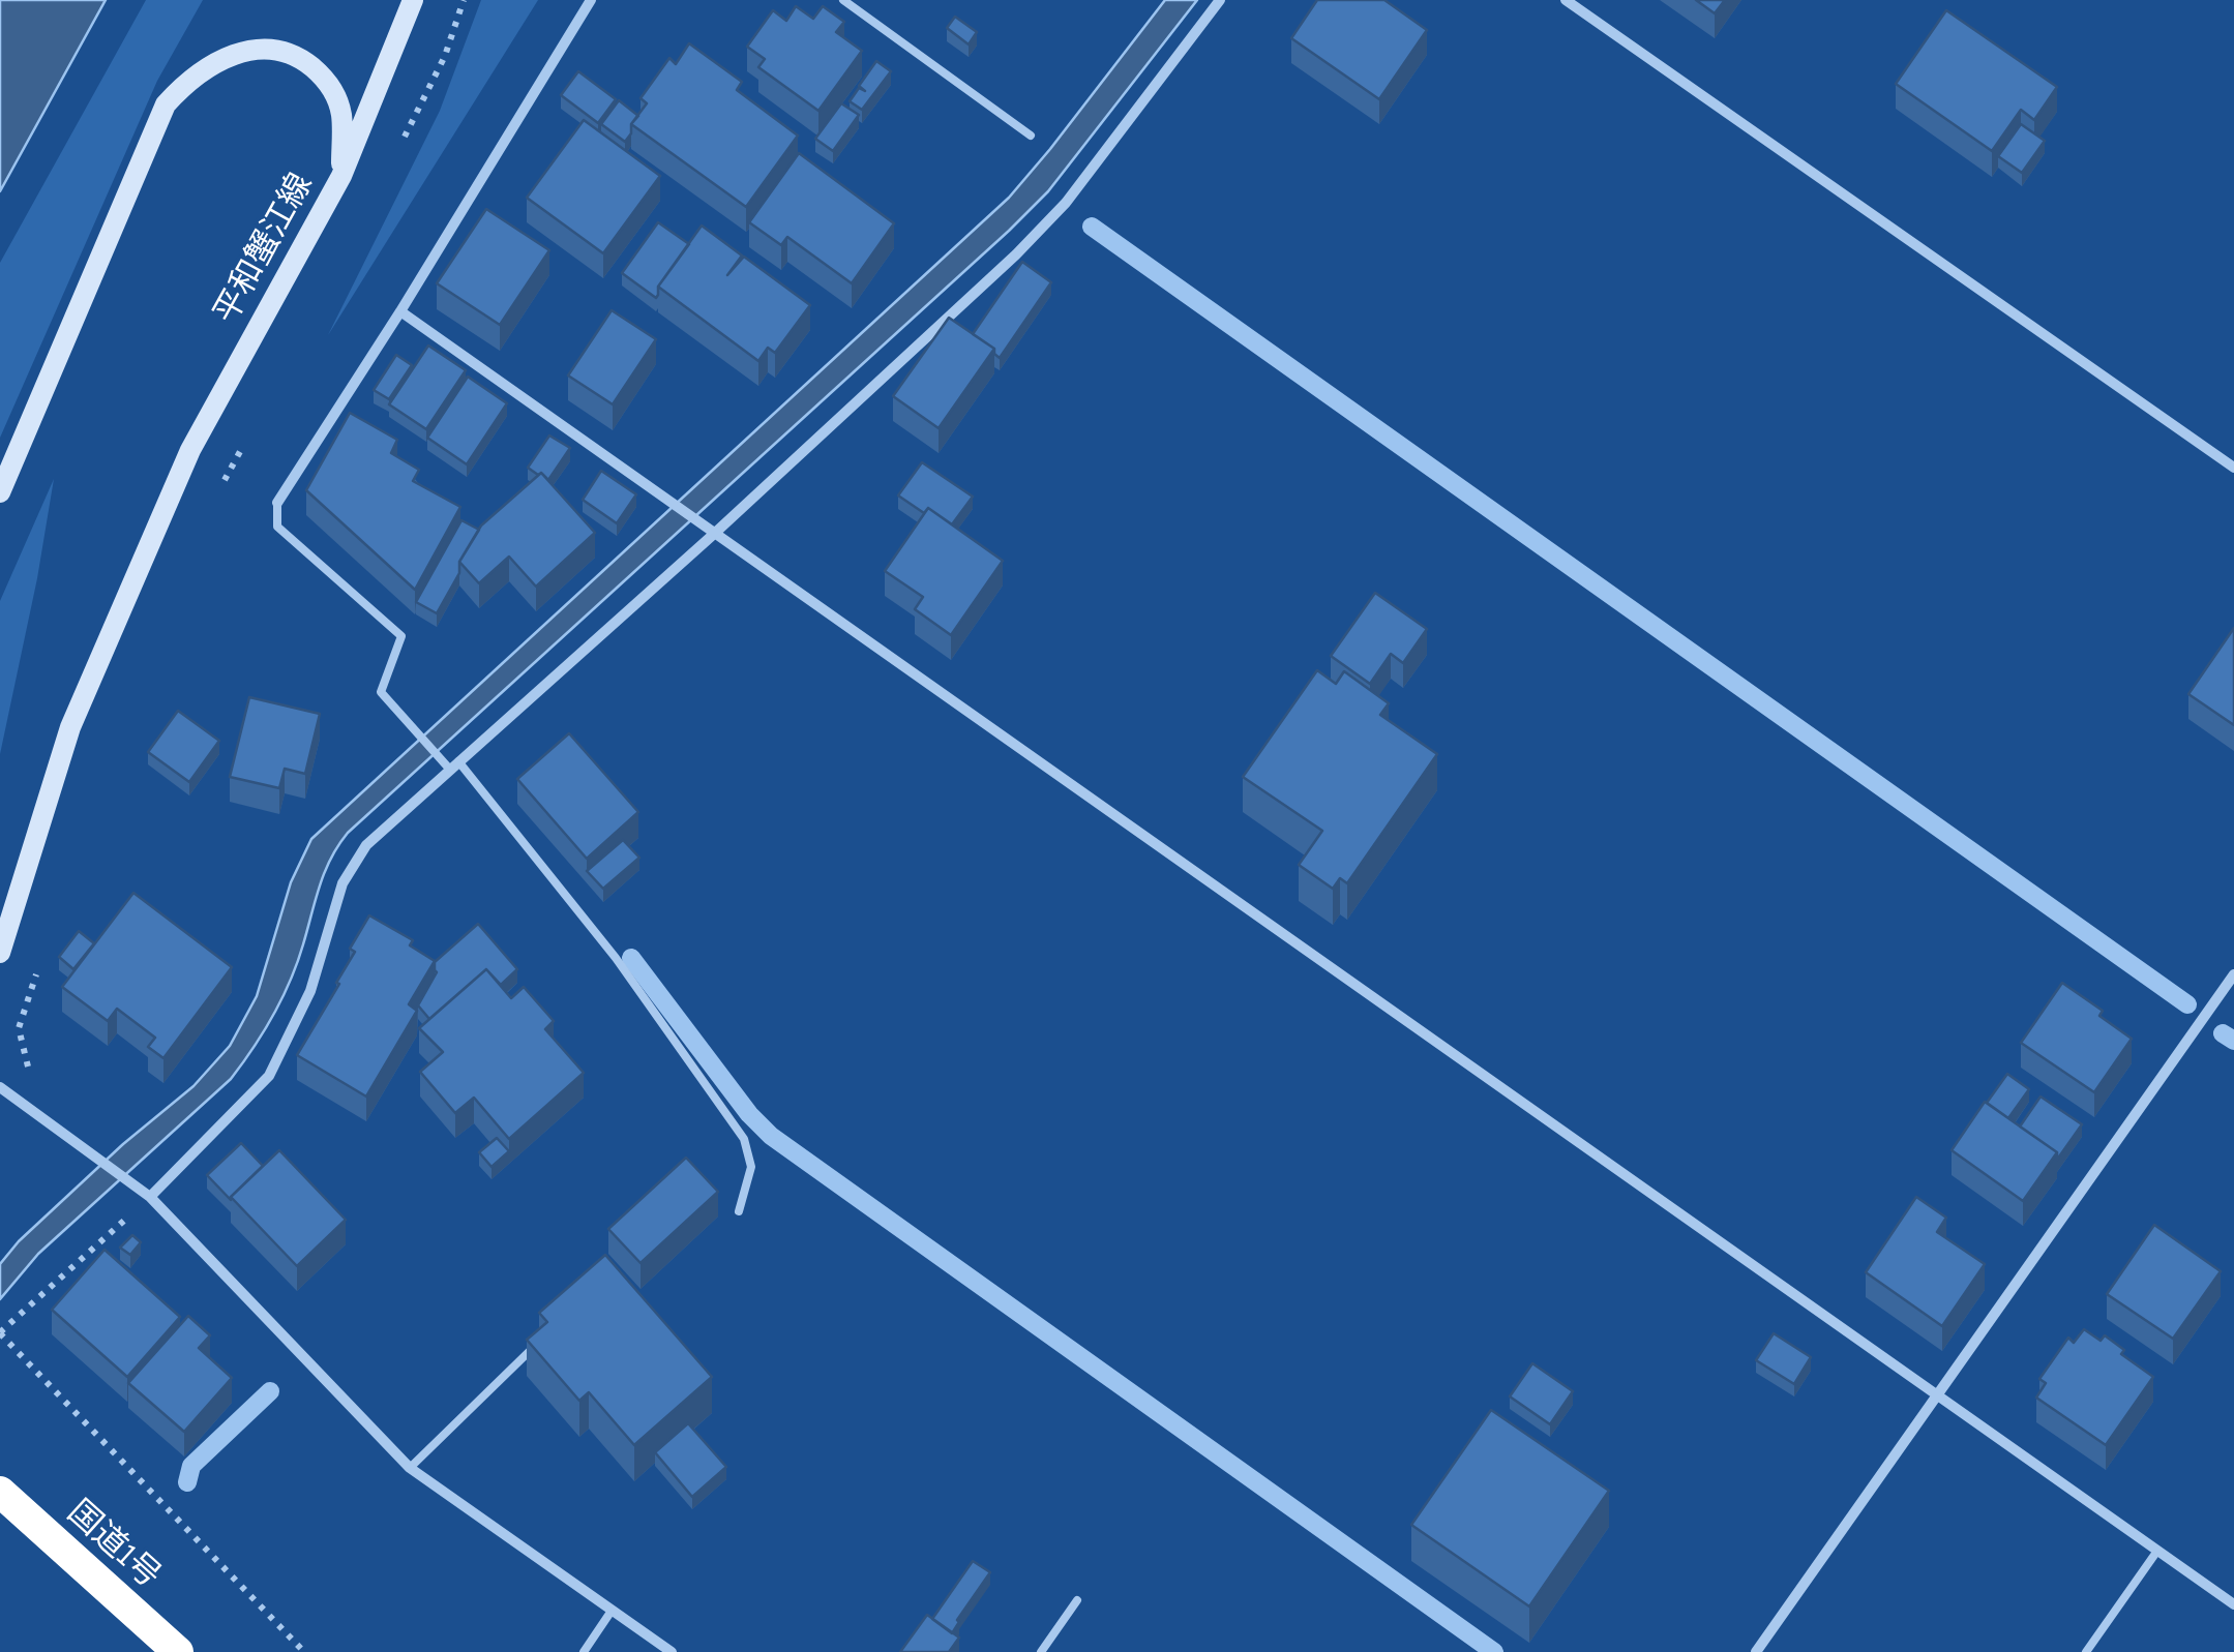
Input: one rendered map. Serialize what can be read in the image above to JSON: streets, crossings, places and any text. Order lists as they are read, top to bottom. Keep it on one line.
{"streets":{"highway":["国道1号"],"main road":["平和蟹江線"]}}
